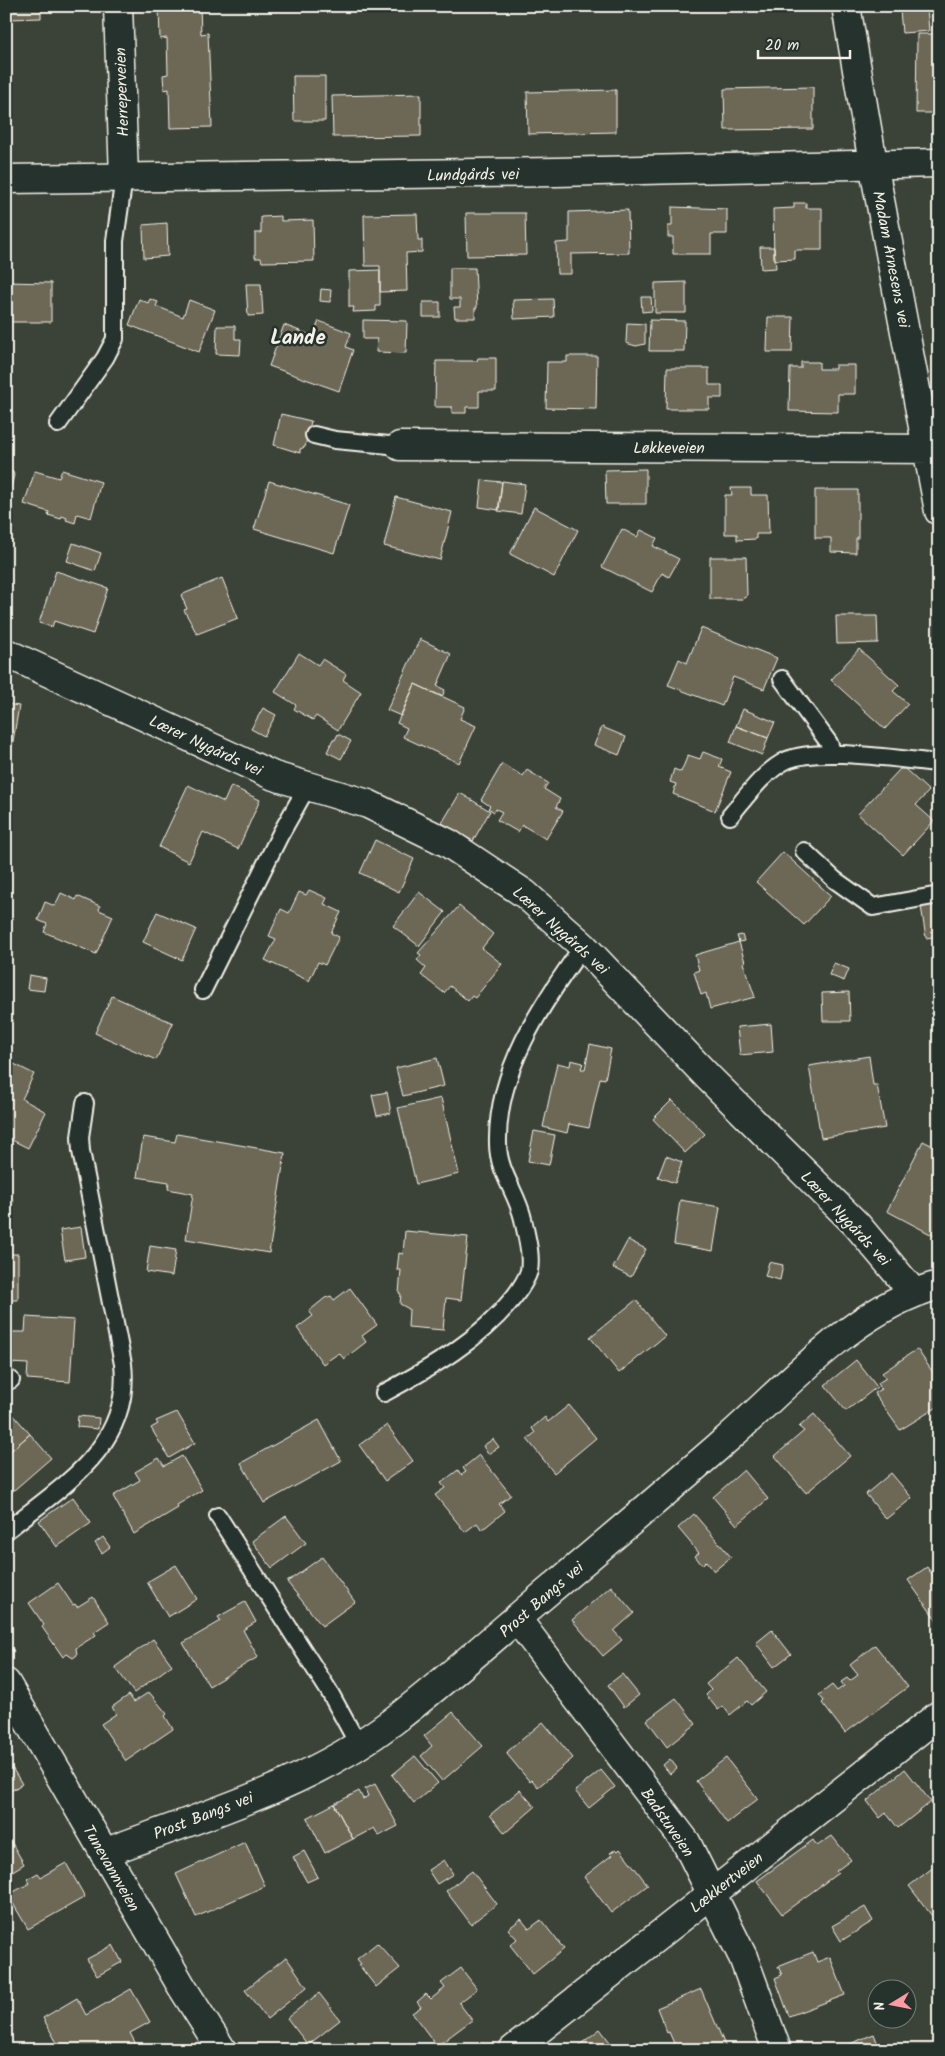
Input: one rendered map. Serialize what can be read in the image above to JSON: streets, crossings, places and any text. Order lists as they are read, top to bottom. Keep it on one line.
{"streets":{"street":["Herreperveien","Lundgårds vei","Madam Arnesens vei","Løkkeveien","Lærer Nygårds vei","Prost Bangs vei","Badstuveien","Tunevannveien","Lækkertveien"]},"crossings":[["Herreperveien","Lundgårds vei"],["Lundgårds vei","Madam Arnesens vei"],["Madam Arnesens vei","Løkkeveien"],["Lærer Nygårds vei","Prost Bangs vei"],["Prost Bangs vei","Badstuveien"],["Prost Bangs vei","Tunevannveien"],["Badstuveien","Lækkertveien"]],"districts":["Lande"],"scale_bar":"20 m","north":"left"}
